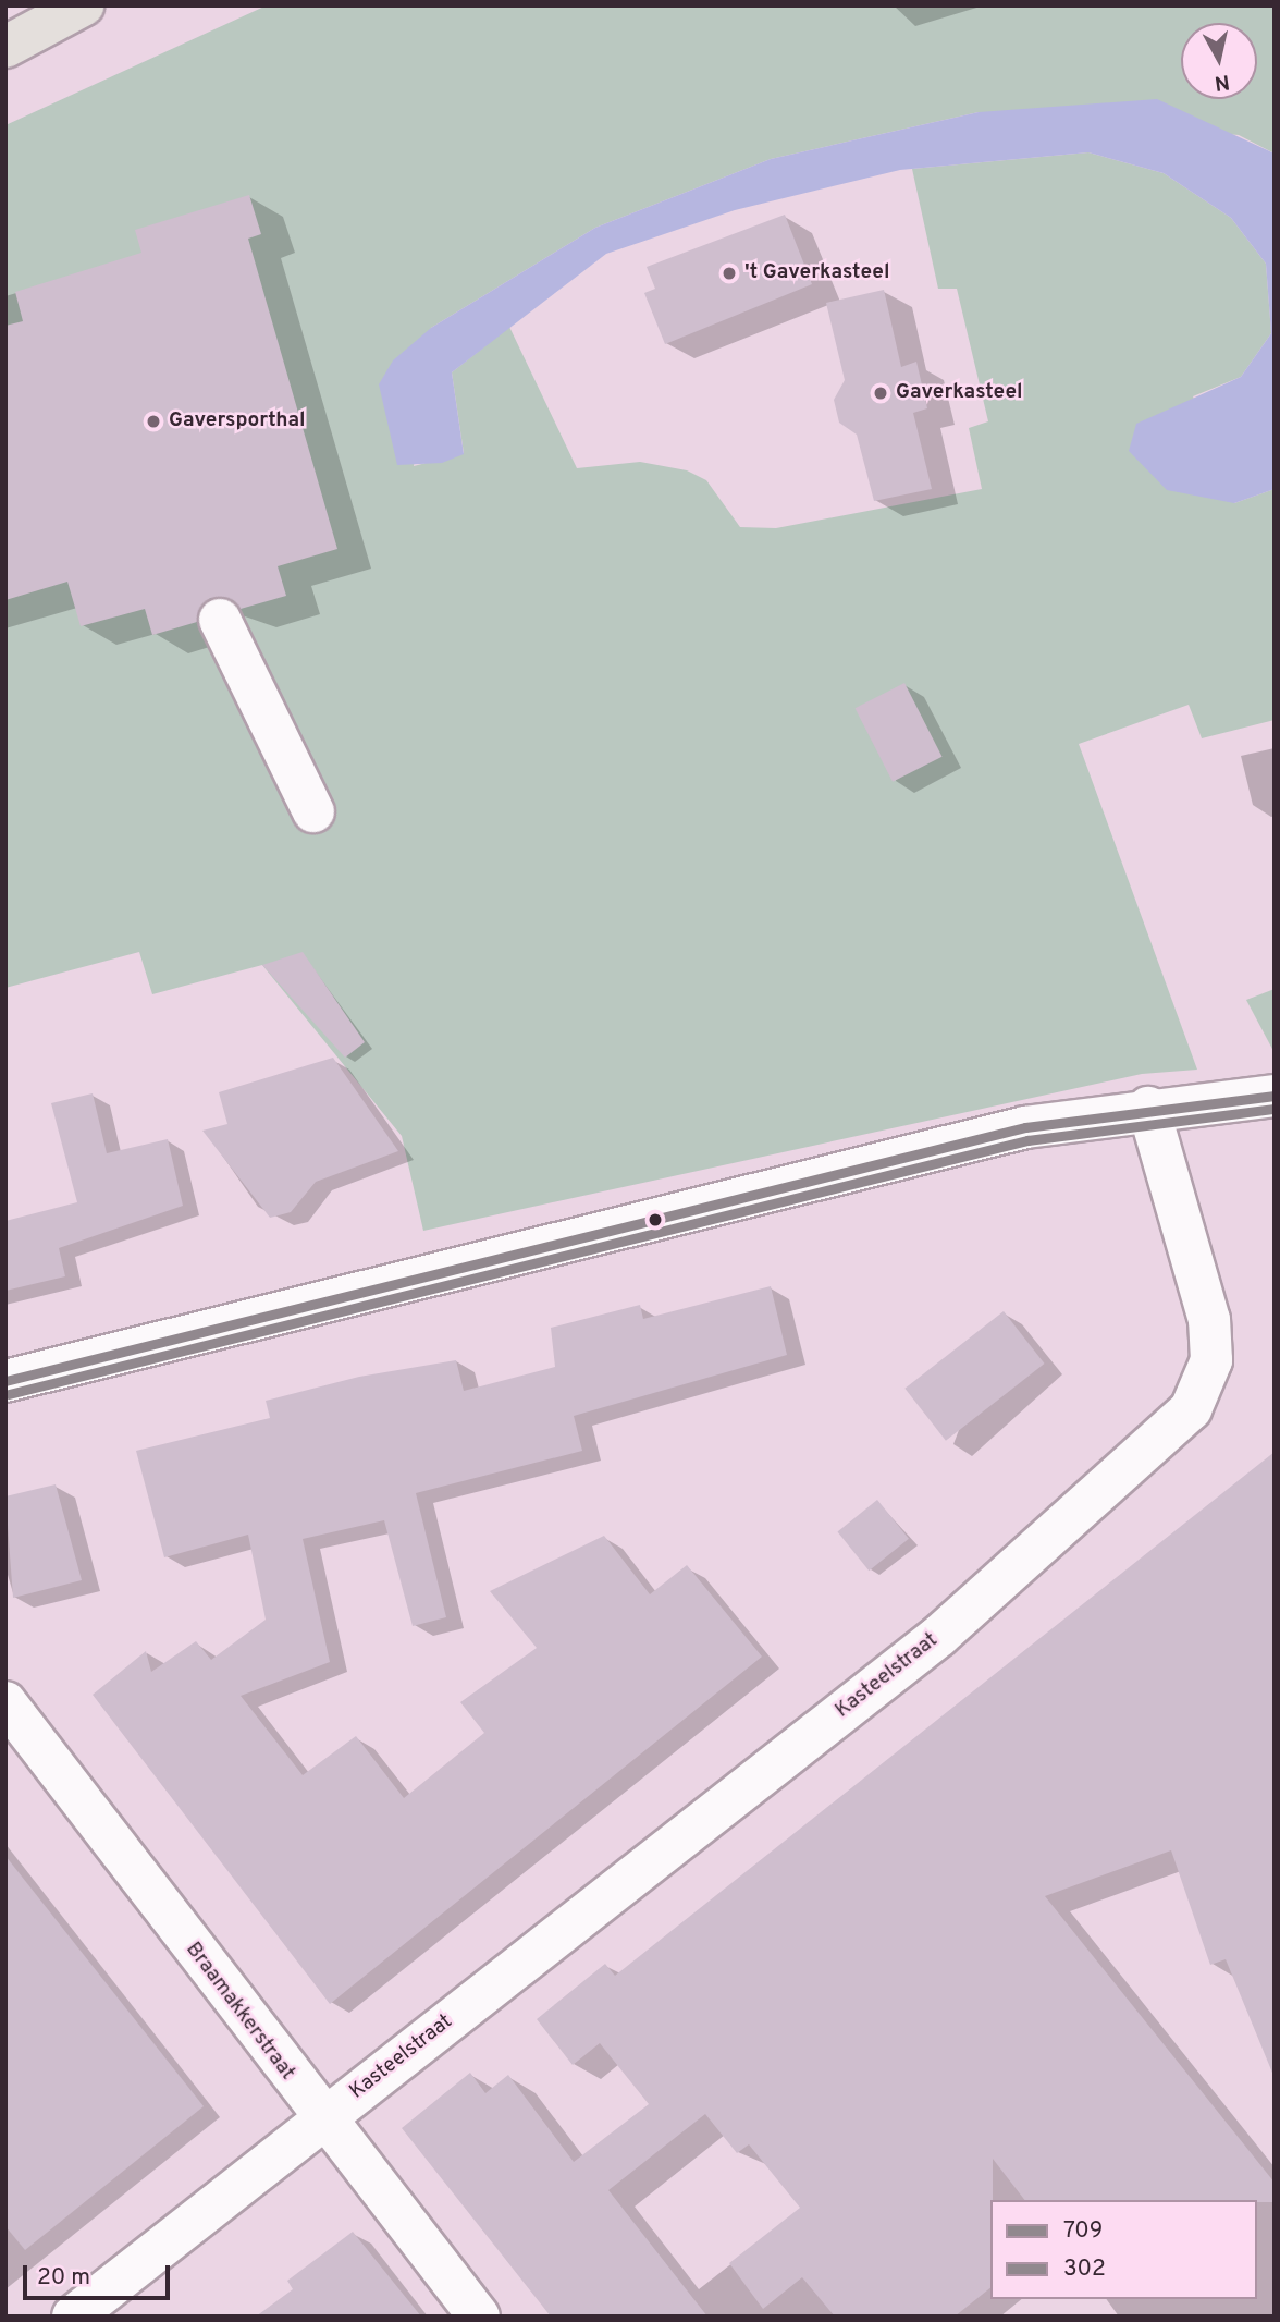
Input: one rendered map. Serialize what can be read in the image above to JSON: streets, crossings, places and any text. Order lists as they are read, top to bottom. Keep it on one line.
{"streets":{"street":["Kasteelstraat","Braamakkerstraat"]},"crossings":[["Kasteelstraat","Braamakkerstraat"]],"places":["'t Gaverkasteel","Gaverkasteel","Gaversporthal"],"lines":["transit line 709","transit line 302"],"legend":["709","302"],"scale_bar":"20 m","north":"bottom"}
